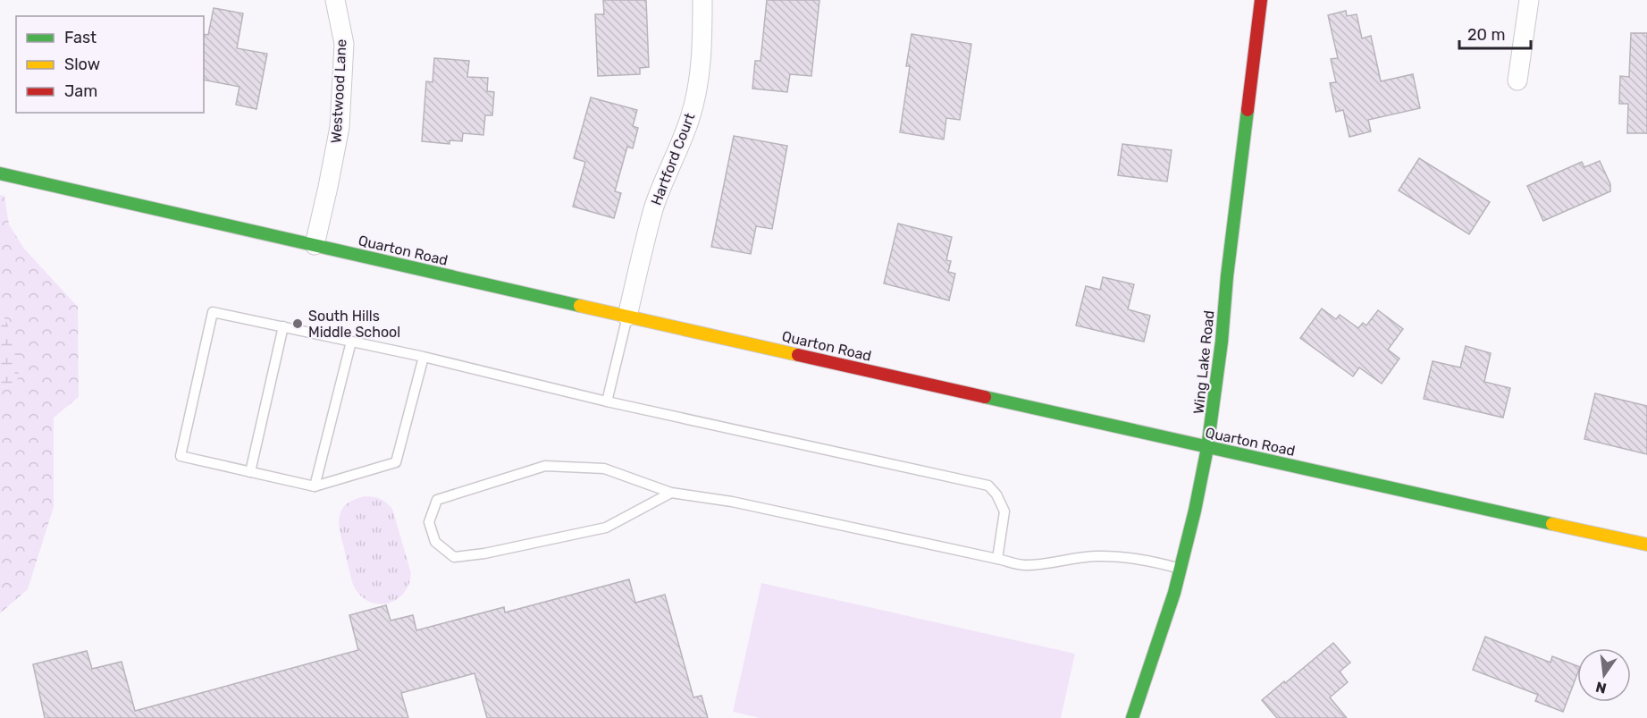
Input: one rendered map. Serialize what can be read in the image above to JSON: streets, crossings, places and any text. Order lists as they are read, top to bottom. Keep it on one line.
{"streets":{"street":["Westwood Lane","Hartford Court","Quarton Road","Wing Lake Road"]},"crossings":[["Westwood Lane","Quarton Road"],["Hartford Court","Quarton Road"],["Quarton Road","Wing Lake Road"]],"places":["South Hills Middle School"],"legend":["Fast","Slow","Jam"],"scale_bar":"20 m","north":"bottom"}
